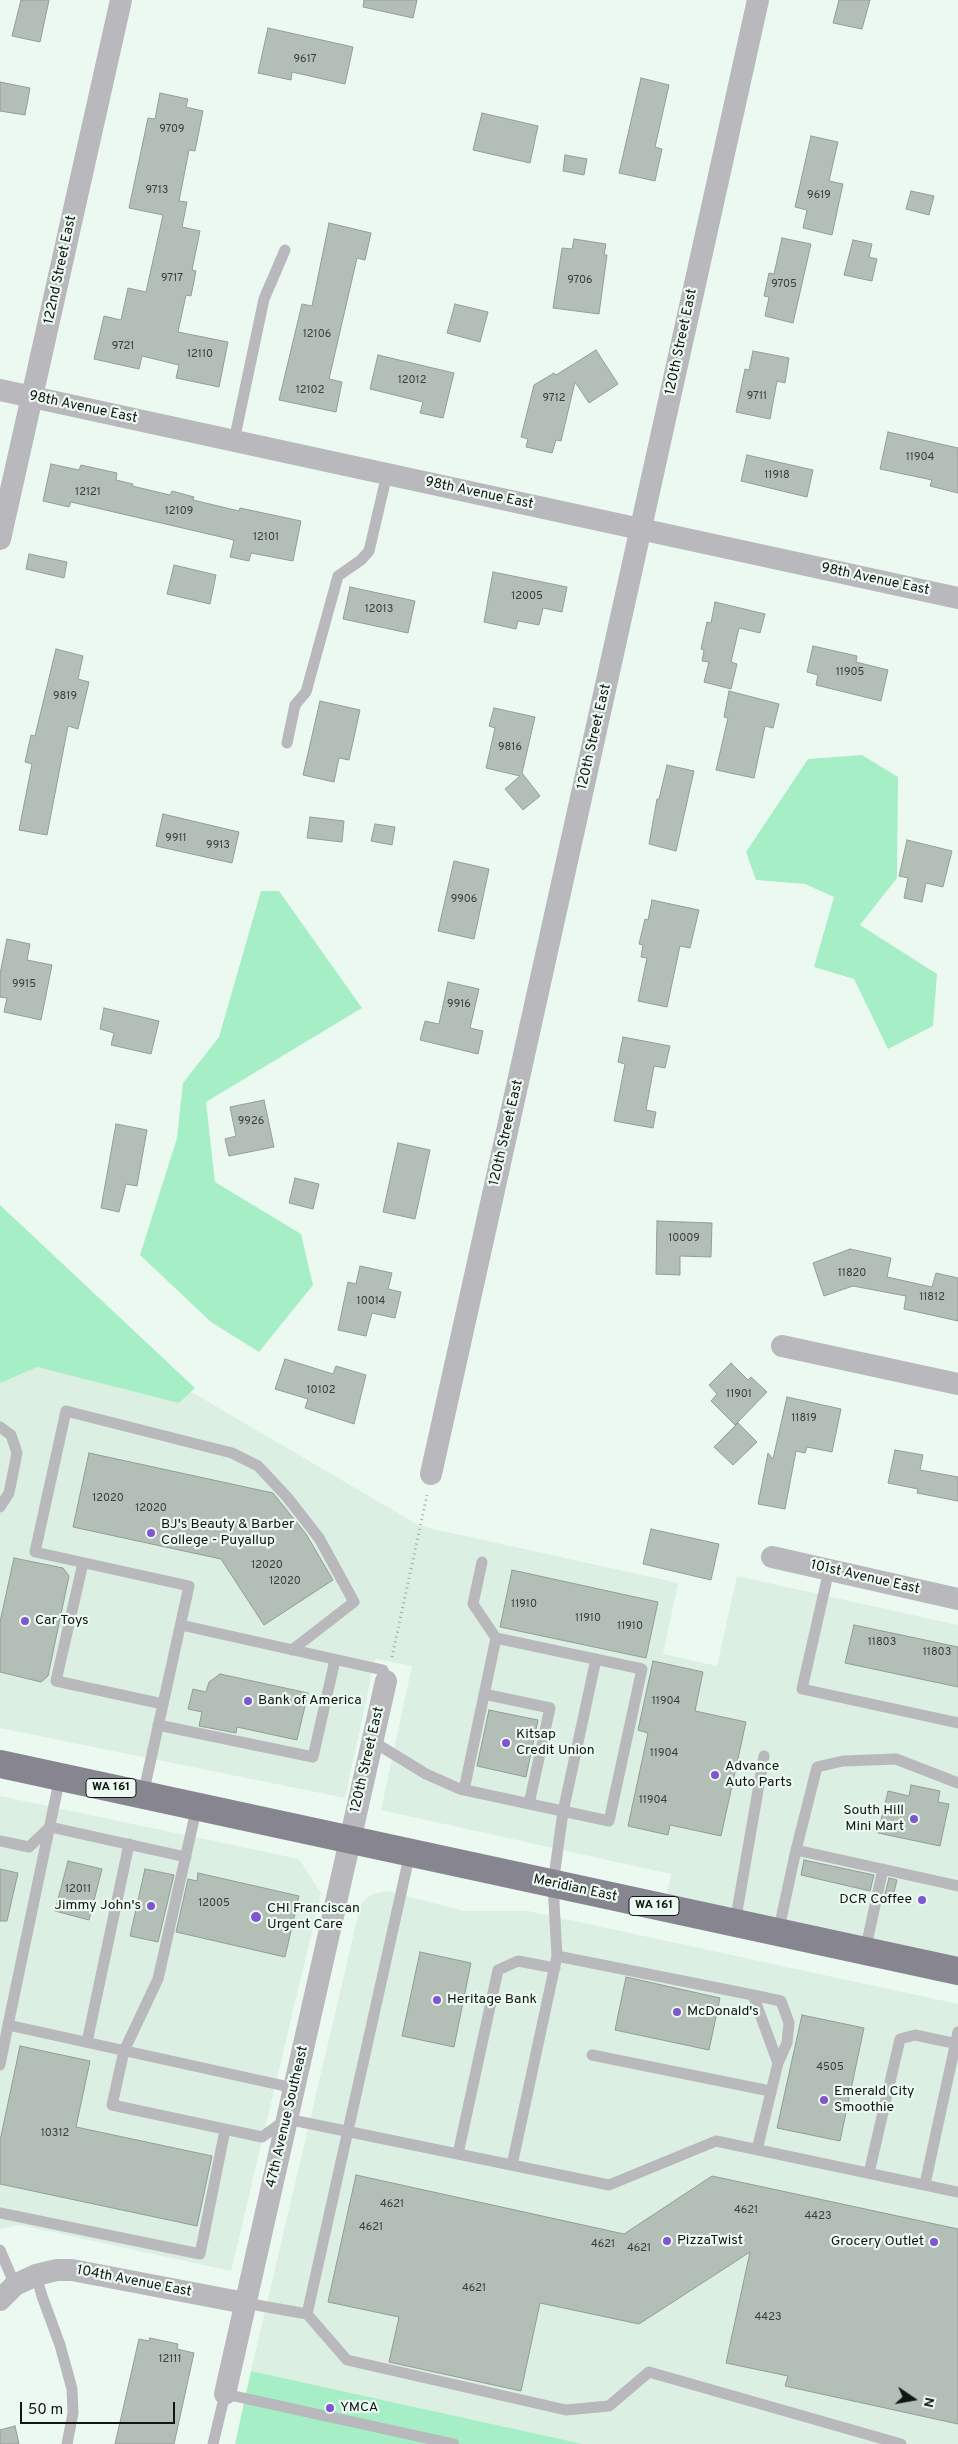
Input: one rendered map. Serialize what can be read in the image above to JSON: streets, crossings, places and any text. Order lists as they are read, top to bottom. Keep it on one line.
{"streets":{"main road":["WA 161","Meridian East"],"street":["122nd Street East","120th Street East","98th Avenue East","101st Avenue East","47th Avenue Southeast","104th Avenue East"]},"crossings":[["122nd Street East","98th Avenue East"],["120th Street East","98th Avenue East"],["120th Street East","Meridian East"],["120th Street East","47th Avenue Southeast"],["WA 161","Meridian East"],["Meridian East","47th Avenue Southeast"],["47th Avenue Southeast","104th Avenue East"]],"places":["BJ's Beauty & Barber College - Puyallup","Car Toys","Bank of America","Kitsap Credit Union","Advance Auto Parts","South Hill Mini Mart","DCR Coffee","Jimmy John's","CHI Franciscan Urgent Care","Heritage Bank","McDonald's","Emerald City Smoothie","PizzaTwist","Grocery Outlet","YMCA"],"house_numbers":["9617","9709","9713","9619","9717","9706","9705","12106","9721","12110","12012","12102","9711","9712","11904","11918","12121","12109","12101","12005","12013","11905","9819","9816","9911","9913","9906","9915","9916","9926","10009","11820","11812","10014","10102","11901","11819","12020","12020","12020","12020","11910","11910","11910","11803","11803","11904","11904","11904","12011","12005","4505","10312","4621","4621","4423","4621","4621","4621","4621","4423","12111"],"scale_bar":"50 m","north":"right"}
